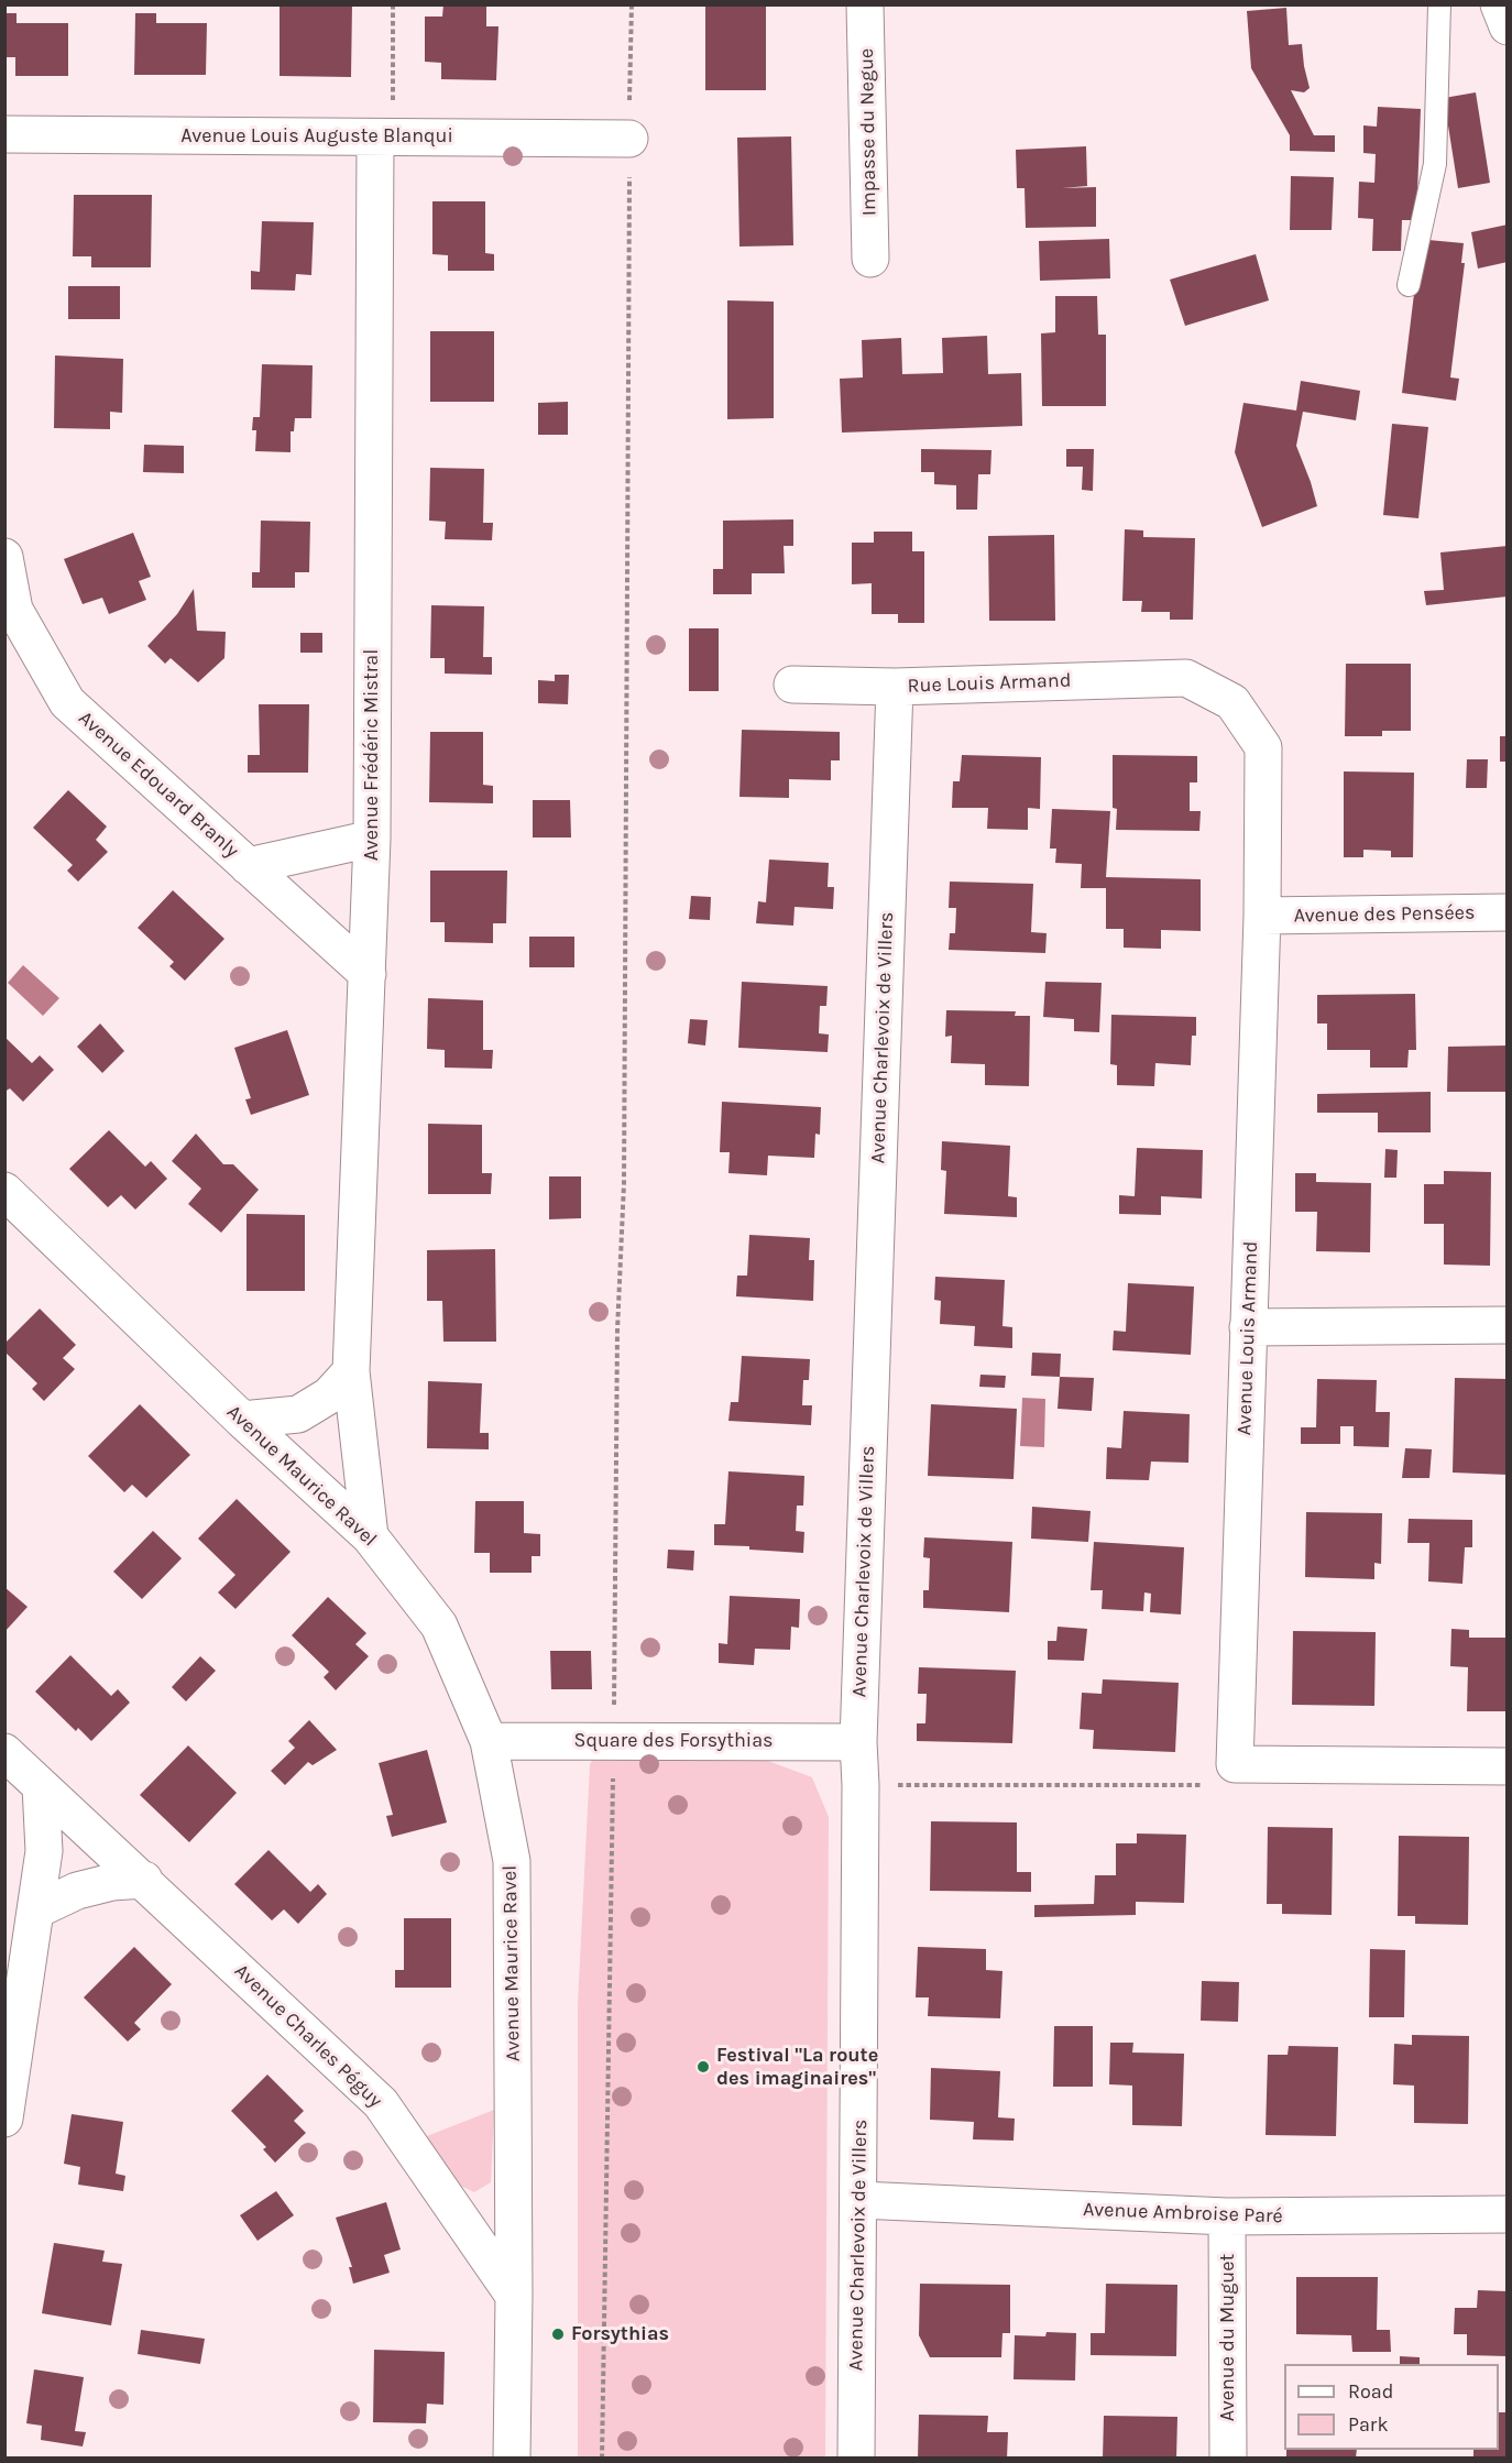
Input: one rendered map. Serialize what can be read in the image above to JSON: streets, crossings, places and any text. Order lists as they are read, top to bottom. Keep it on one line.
{"streets":{"street":["Impasse du Negue","Avenue Louis Auguste Blanqui","Rue Louis Armand","Avenue Frédéric Mistral","Avenue Edouard Branly","Avenue des Pensées","Avenue Charlevoix de Villers","Avenue Louis Armand","Avenue Maurice Ravel","Square des Forsythias","Avenue Charles Péguy","Avenue Ambroise Paré","Avenue du Muguet"]},"crossings":[["Avenue Louis Auguste Blanqui","Avenue Frédéric Mistral"],["Rue Louis Armand","Avenue Charlevoix de Villers"],["Rue Louis Armand","Avenue Louis Armand"],["Avenue Frédéric Mistral","Avenue Edouard Branly"],["Avenue Frédéric Mistral","Avenue Maurice Ravel"],["Avenue des Pensées","Avenue Louis Armand"],["Avenue Charlevoix de Villers","Square des Forsythias"],["Avenue Charlevoix de Villers","Avenue Ambroise Paré"],["Avenue Maurice Ravel","Square des Forsythias"],["Avenue Maurice Ravel","Avenue Charles Péguy"],["Avenue Ambroise Paré","Avenue du Muguet"]],"places":["Festival \"La route des imaginaires\"","Forsythias"],"legend":["Road","Park"]}
